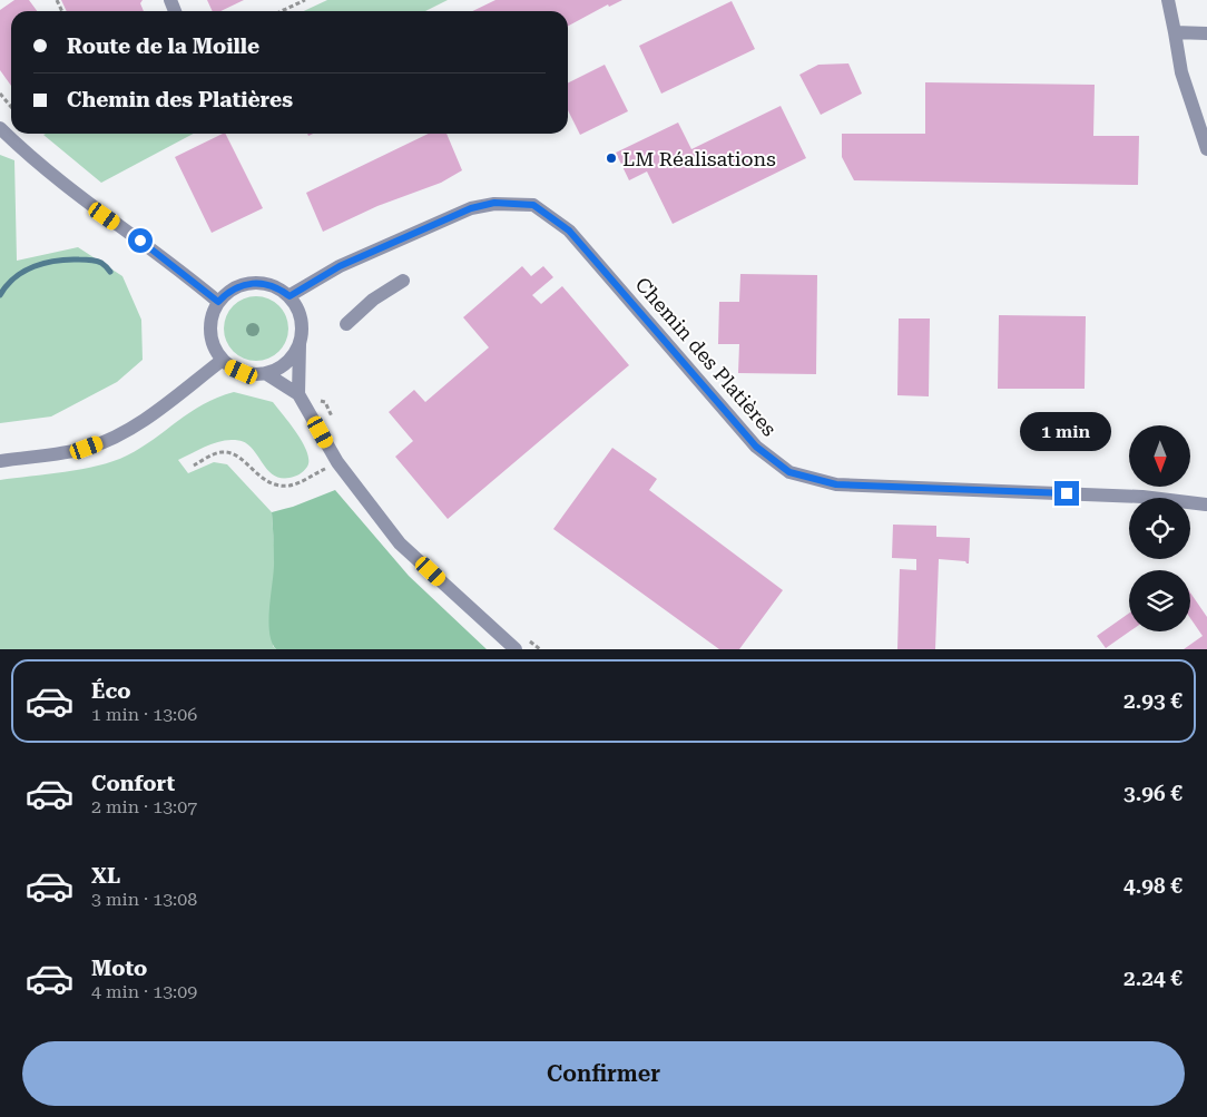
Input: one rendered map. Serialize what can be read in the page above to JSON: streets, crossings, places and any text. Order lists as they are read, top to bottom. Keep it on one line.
{"streets":{"street":["Chemin des Platières"]},"places":["LM Réalisations"],"north":"bottom","page":{"banner":["Route de la Moille","Chemin des Platières"],"bubble":"1 min","list":[{"name":"Éco","note":"1 min · 13:06","value":"2.93 €"},{"name":"Confort","note":"2 min · 13:07","value":"3.96 €"},{"name":"XL","note":"3 min · 13:08","value":"4.98 €"},{"name":"Moto","note":"4 min · 13:09","value":"2.24 €"}],"buttons":"Confirmer"}}
